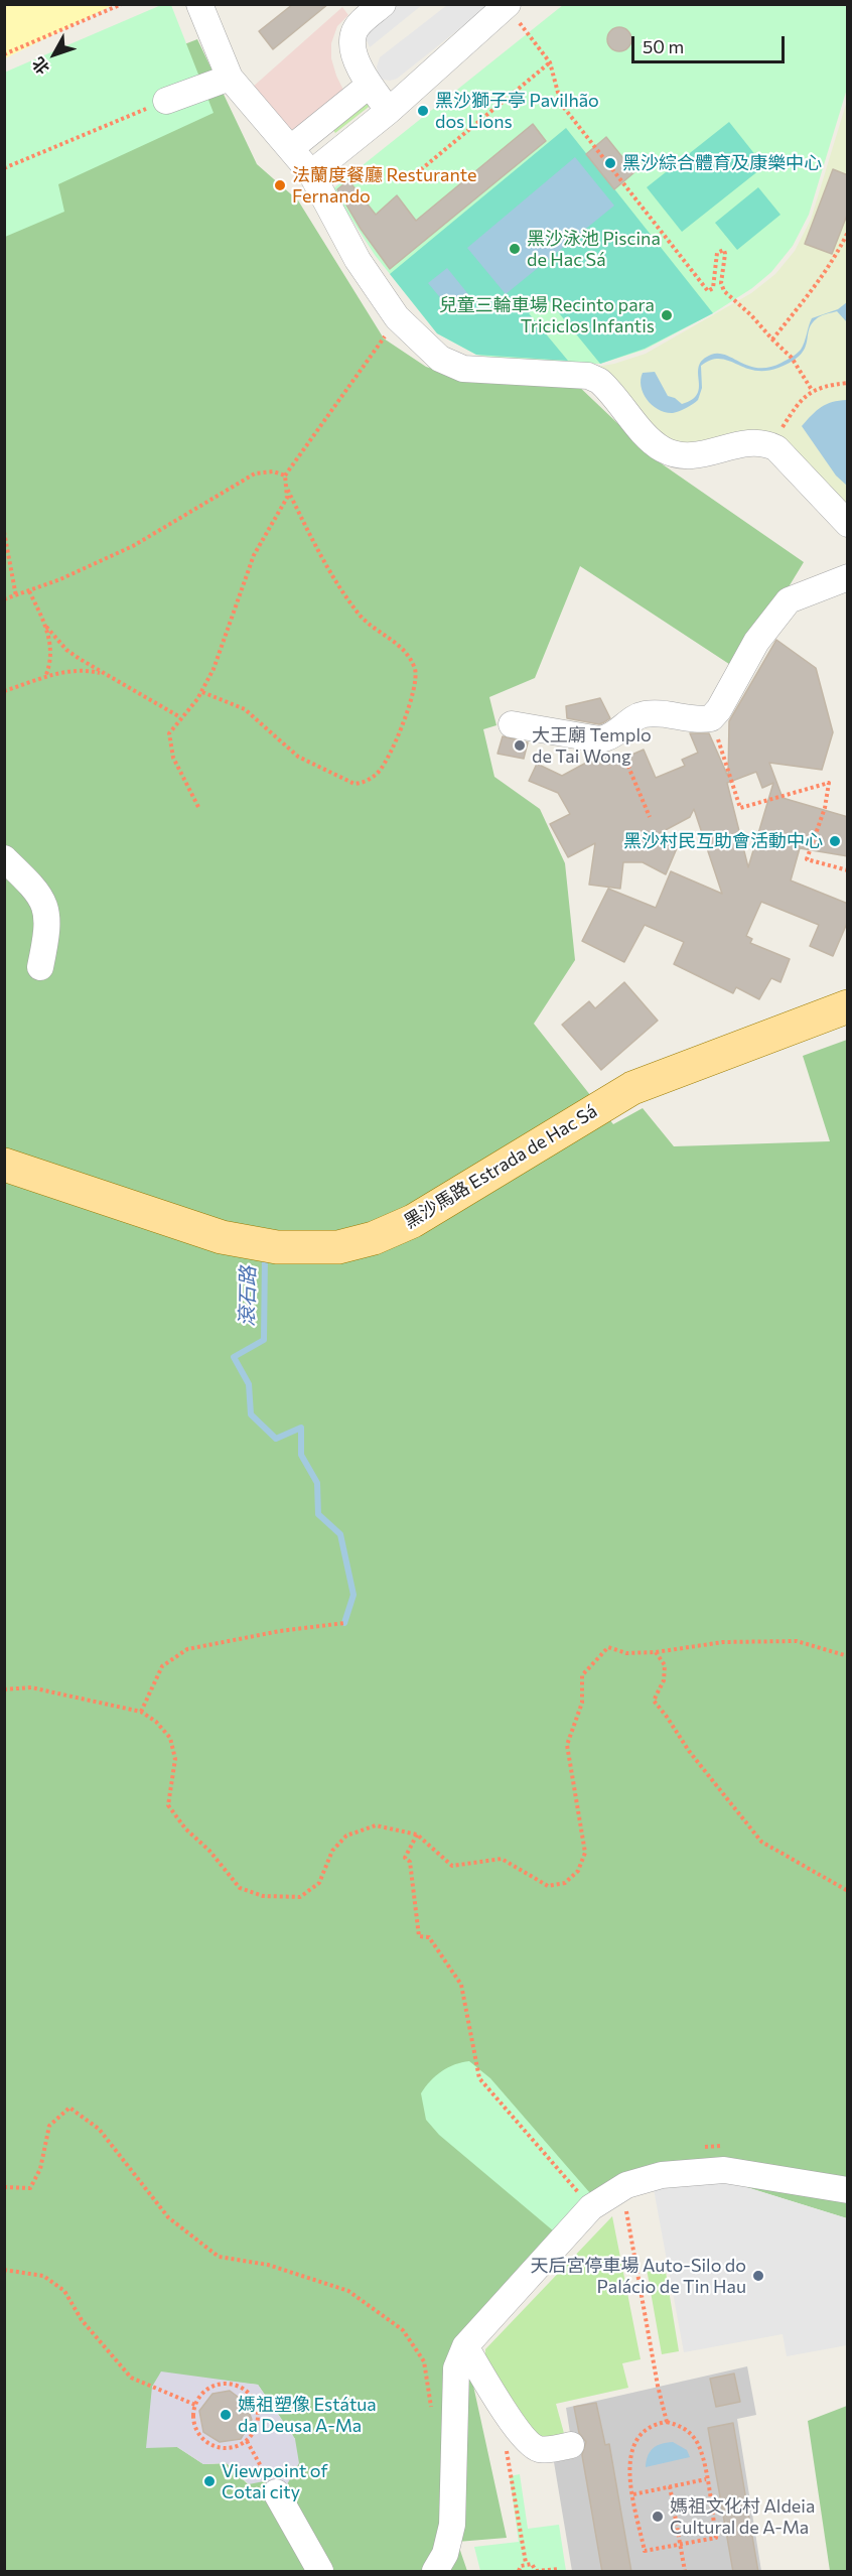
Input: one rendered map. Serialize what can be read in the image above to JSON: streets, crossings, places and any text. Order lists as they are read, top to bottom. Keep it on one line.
{"streets":{"main road":["黑沙馬路 Estrada de Hac Sá"]},"water":["滾石路"],"places":["黑沙獅子亭 Pavilhão dos Lions","黑沙綜合體育及康樂中心","法蘭度餐廳 Resturante Fernando","黑沙泳池 Piscina de Hac Sá","兒童三輪車場 Recinto para Triciclos Infantis","大王廟 Templo de Tai Wong","黑沙村民互助會活動中心","天后宮停車場 Auto-Silo do Palácio de Tin Hau","媽祖塑像 Estátua da Deusa A-Ma","Viewpoint of Cotai city","媽祖文化村 Aldeia Cultural de A-Ma"],"scale_bar":"50 m","north":"bottom left"}
